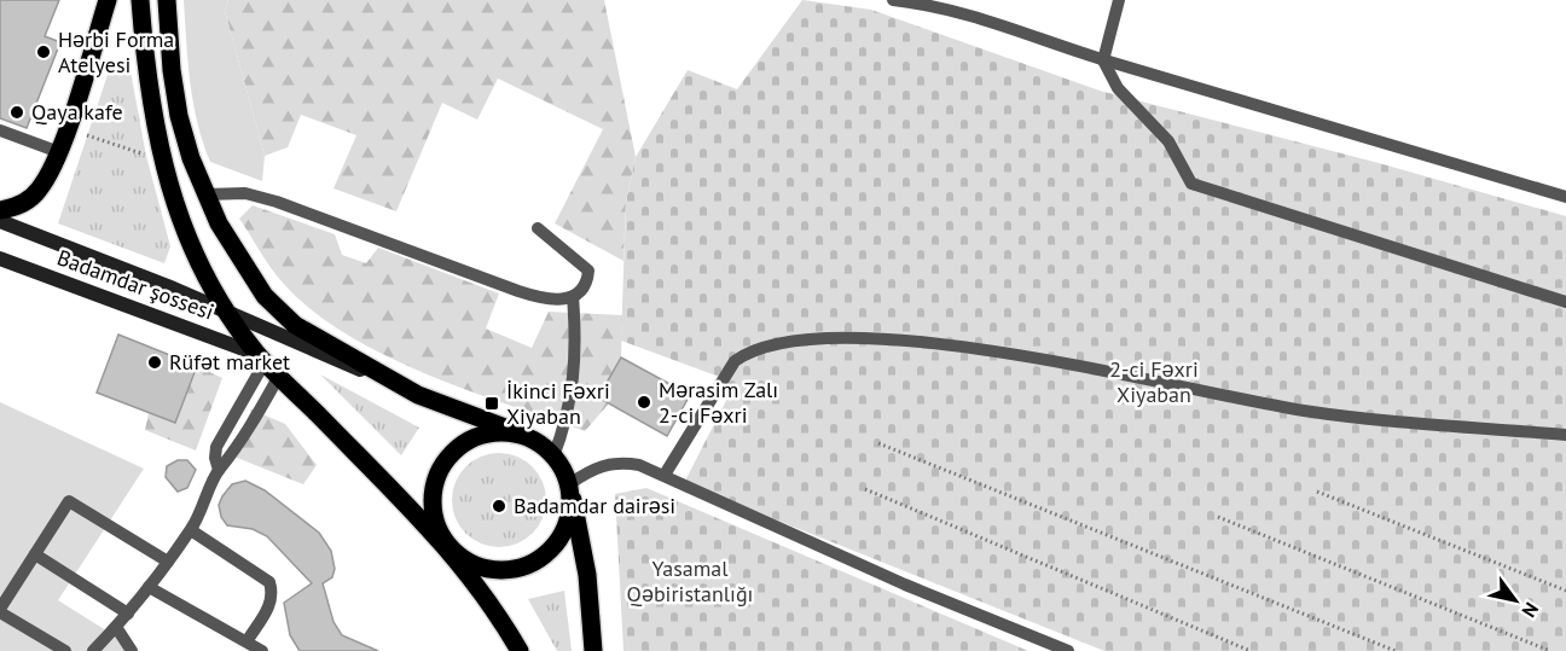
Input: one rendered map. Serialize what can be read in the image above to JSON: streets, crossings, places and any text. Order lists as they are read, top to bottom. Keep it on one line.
{"streets":{"main road":["Badamdar şossesi"]},"parks":["2-ci Fəxri Xiyaban","Yasamal Qəbiristanlığı"],"places":{"other":["Hərbi Forma Atelyesi","Qaya kafe","Rüfət market","Mərasim Zalı 2-ci Fəxri","Badamdar dairəsi"],"transit":["İkinci Fəxri Xiyaban"]},"north":"bottom right"}
